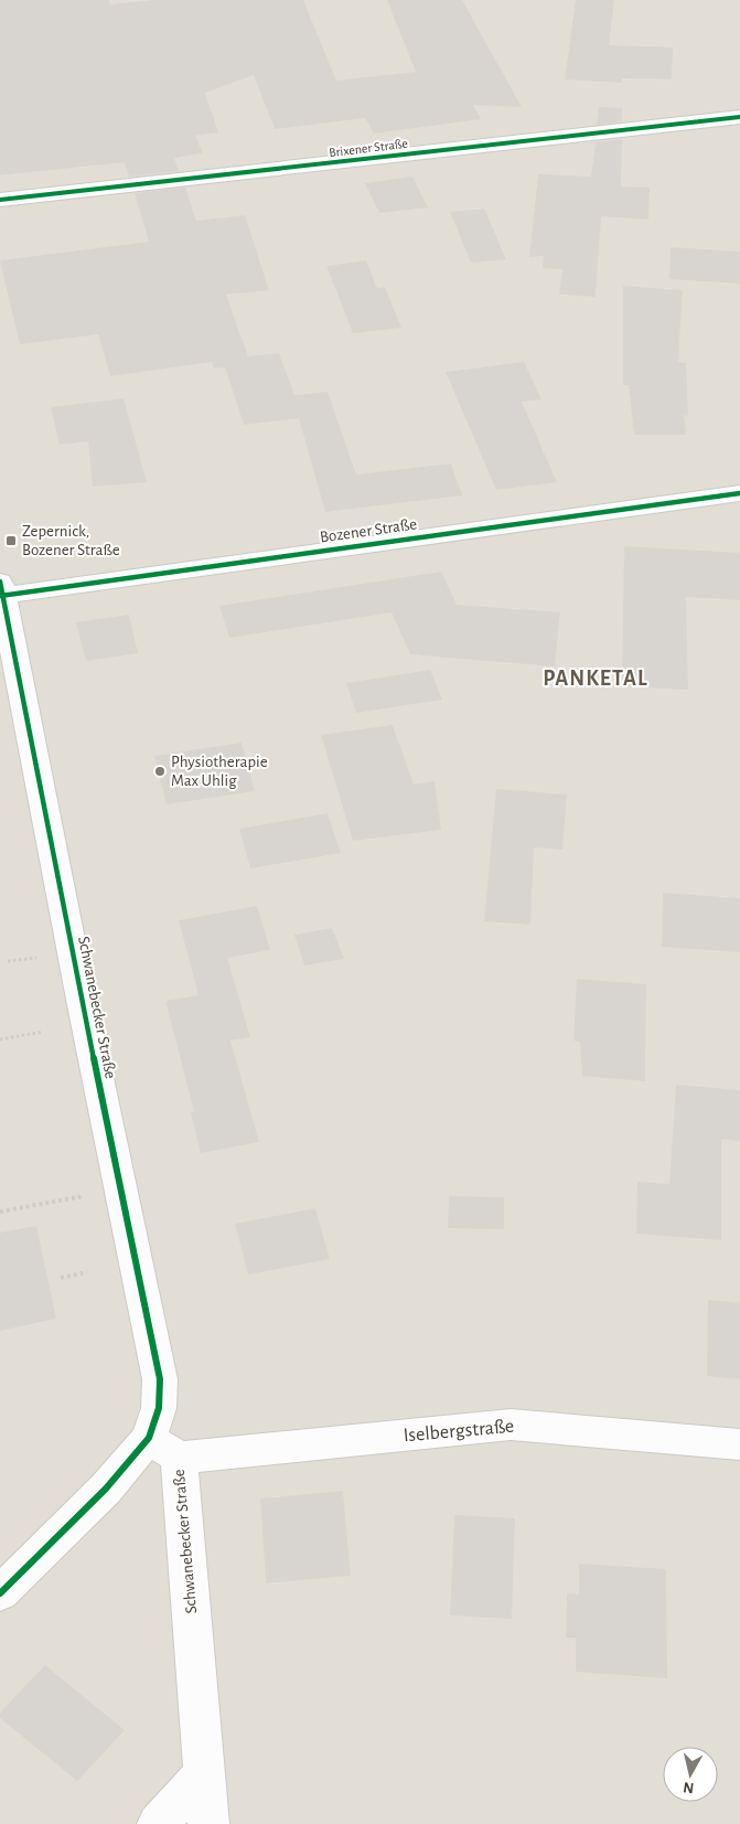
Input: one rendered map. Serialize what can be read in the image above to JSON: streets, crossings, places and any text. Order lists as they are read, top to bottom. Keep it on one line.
{"streets":{"street":["Brixener Straße","Bozener Straße","Schwanebecker Straße","Iselbergstraße"]},"crossings":[["Bozener Straße","Schwanebecker Straße"],["Schwanebecker Straße","Iselbergstraße"]],"districts":["PANKETAL"],"places":{"transit":["Zepernick, Bozener Straße"],"other":["Physiotherapie Max Uhlig"]},"north":"bottom"}
